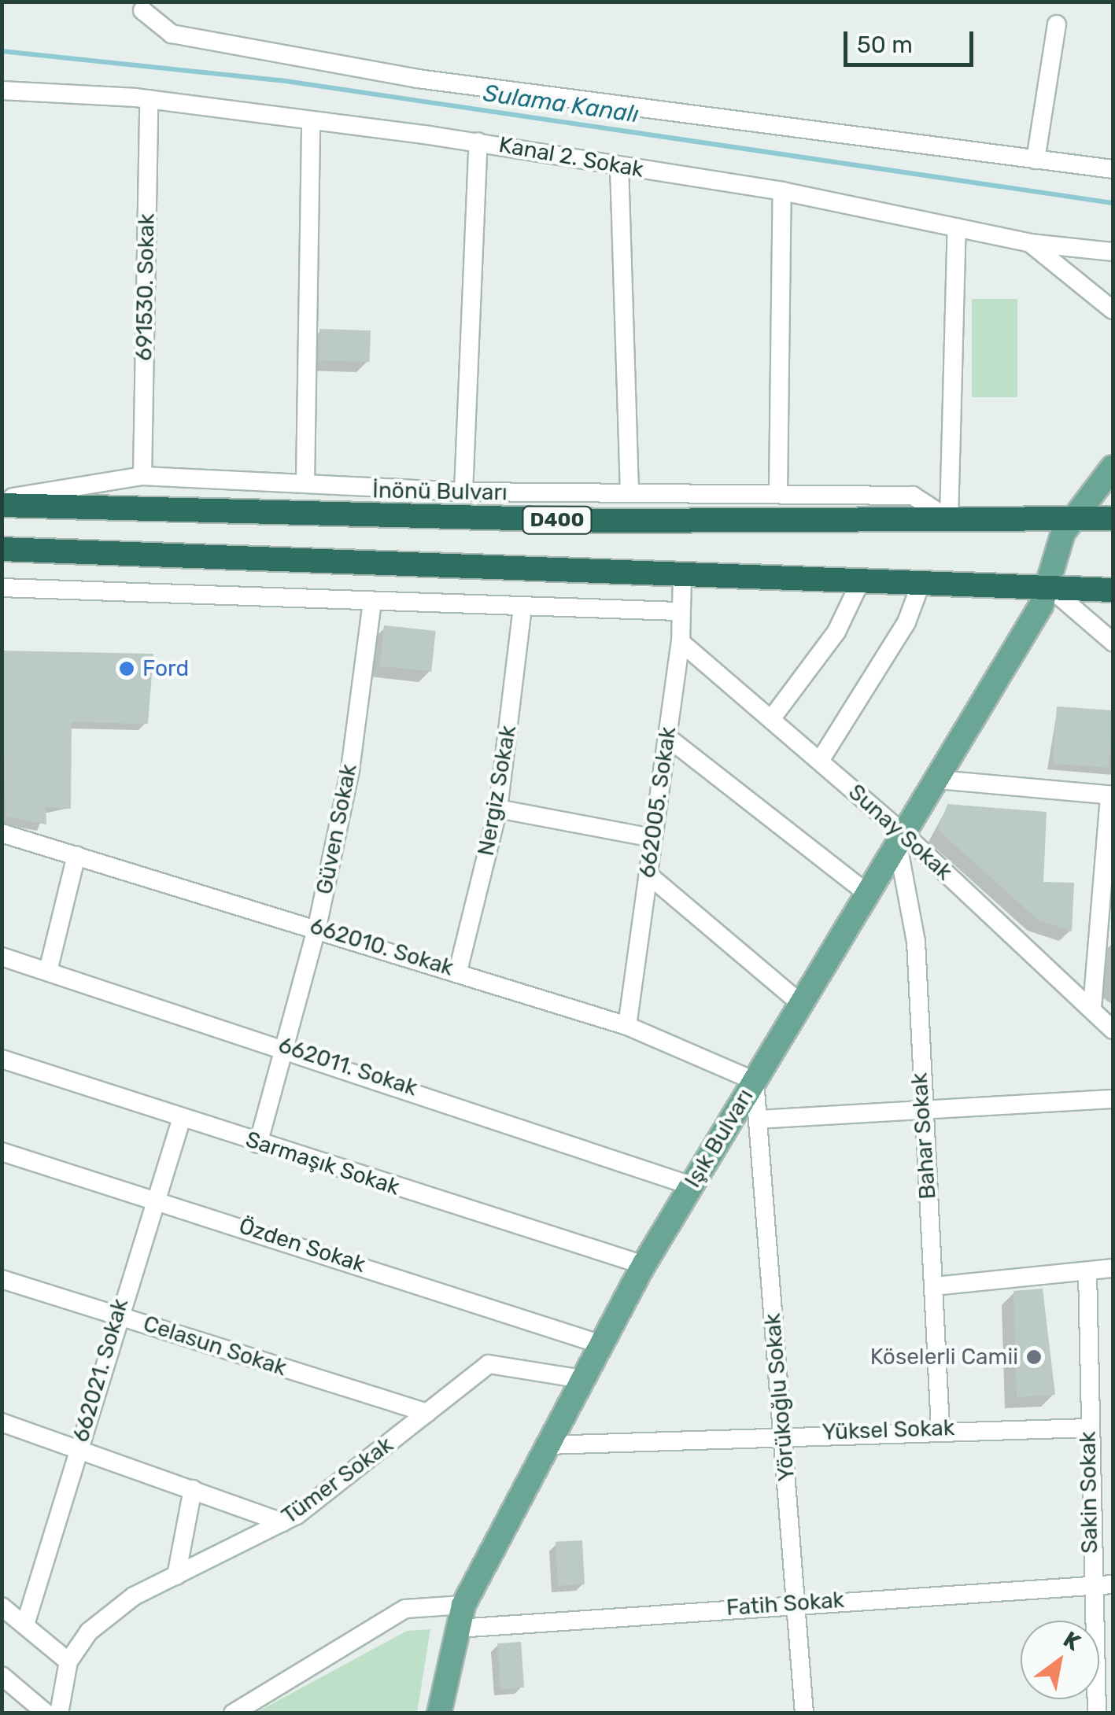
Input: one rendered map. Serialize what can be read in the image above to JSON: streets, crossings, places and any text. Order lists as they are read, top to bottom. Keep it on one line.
{"streets":{"highway":["İnönü Bulvarı","D400"],"main road":["Işık Bulvarı"],"street":["Kanal 2. Sokak","691530. Sokak","Nergiz Sokak","662005. Sokak","Güven Sokak","Sunay Sokak","662010. Sokak","662011. Sokak","Bahar Sokak","Sarmaşık Sokak","Özden Sokak","Celasun Sokak","662021. Sokak","Yörükoğlu Sokak","Yüksel Sokak","Tümer Sokak","Sakin Sokak","Fatih Sokak"]},"crossings":[["Kanal 2. Sokak","691530. Sokak"],["İnönü Bulvarı","Işık Bulvarı"],["Nergiz Sokak","662010. Sokak"],["662005. Sokak","Sunay Sokak"],["662005. Sokak","662010. Sokak"],["Güven Sokak","662010. Sokak"],["Güven Sokak","662011. Sokak"],["Güven Sokak","Sarmaşık Sokak"],["Sunay Sokak","Bahar Sokak"],["Sunay Sokak","Işık Bulvarı"],["662010. Sokak","Işık Bulvarı"],["662010. Sokak","Yörükoğlu Sokak"],["662011. Sokak","Işık Bulvarı"],["Bahar Sokak","Işık Bulvarı"],["Bahar Sokak","Yüksel Sokak"],["Işık Bulvarı","Sarmaşık Sokak"],["Işık Bulvarı","Özden Sokak"],["Işık Bulvarı","Yörükoğlu Sokak"],["Işık Bulvarı","Yüksel Sokak"],["Işık Bulvarı","Tümer Sokak"],["Işık Bulvarı","Fatih Sokak"],["Sarmaşık Sokak","662021. Sokak"],["Özden Sokak","662021. Sokak"],["Celasun Sokak","662021. Sokak"],["Celasun Sokak","Tümer Sokak"],["Yörükoğlu Sokak","Yüksel Sokak"],["Yörükoğlu Sokak","Fatih Sokak"],["Yüksel Sokak","Sakin Sokak"],["Sakin Sokak","Fatih Sokak"]],"water":["Sulama Kanalı"],"places":["Ford","Köselerli Camii"],"scale_bar":"50 m","north":"top right"}
